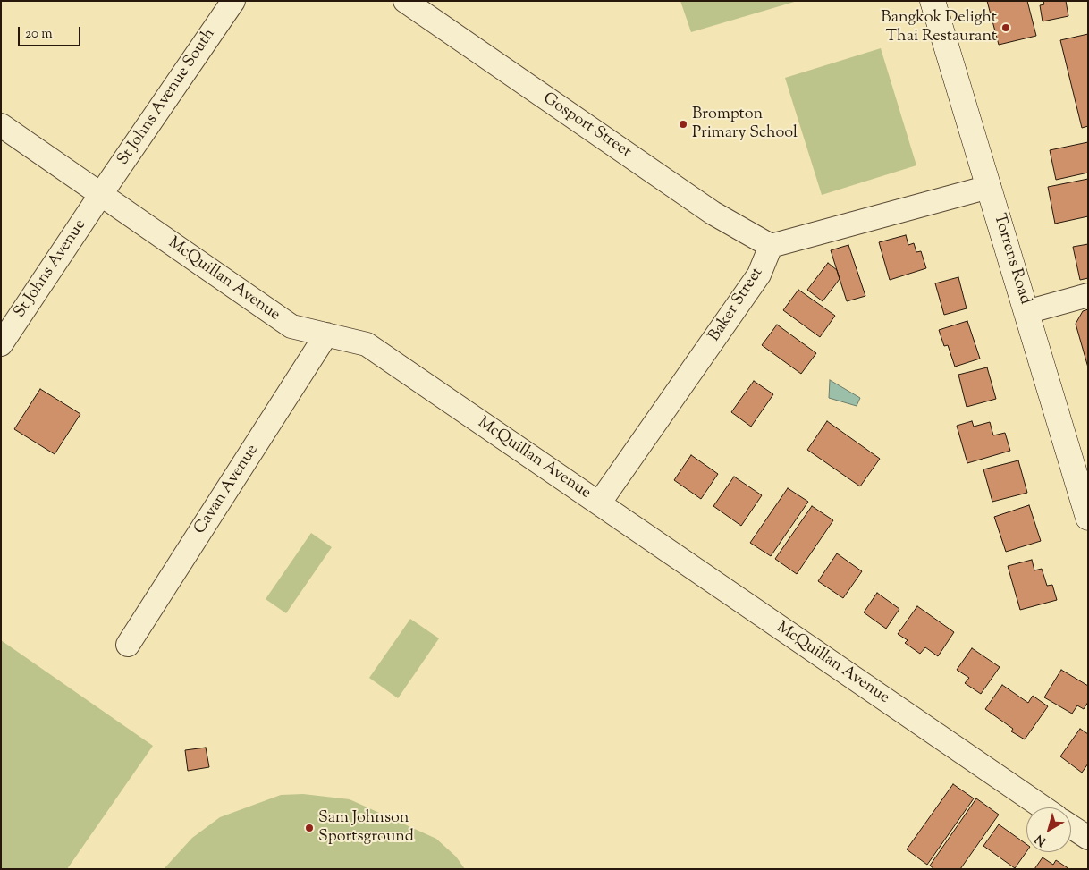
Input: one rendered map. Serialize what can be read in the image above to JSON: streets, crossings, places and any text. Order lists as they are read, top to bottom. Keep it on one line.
{"streets":{"main road":["Torrens Road"],"street":["St Johns Avenue South","Gosport Street","St Johns Avenue","McQuillan Avenue","Baker Street","Cavan Avenue"]},"crossings":[["St Johns Avenue South","St Johns Avenue"],["St Johns Avenue South","McQuillan Avenue"],["Gosport Street","Baker Street"],["St Johns Avenue","McQuillan Avenue"],["McQuillan Avenue","Baker Street"],["McQuillan Avenue","Cavan Avenue"]],"places":["Bangkok Delight Thai Restaurant","Brompton Primary School","Sam Johnson Sportsground"],"scale_bar":"20 m","north":"bottom left"}
